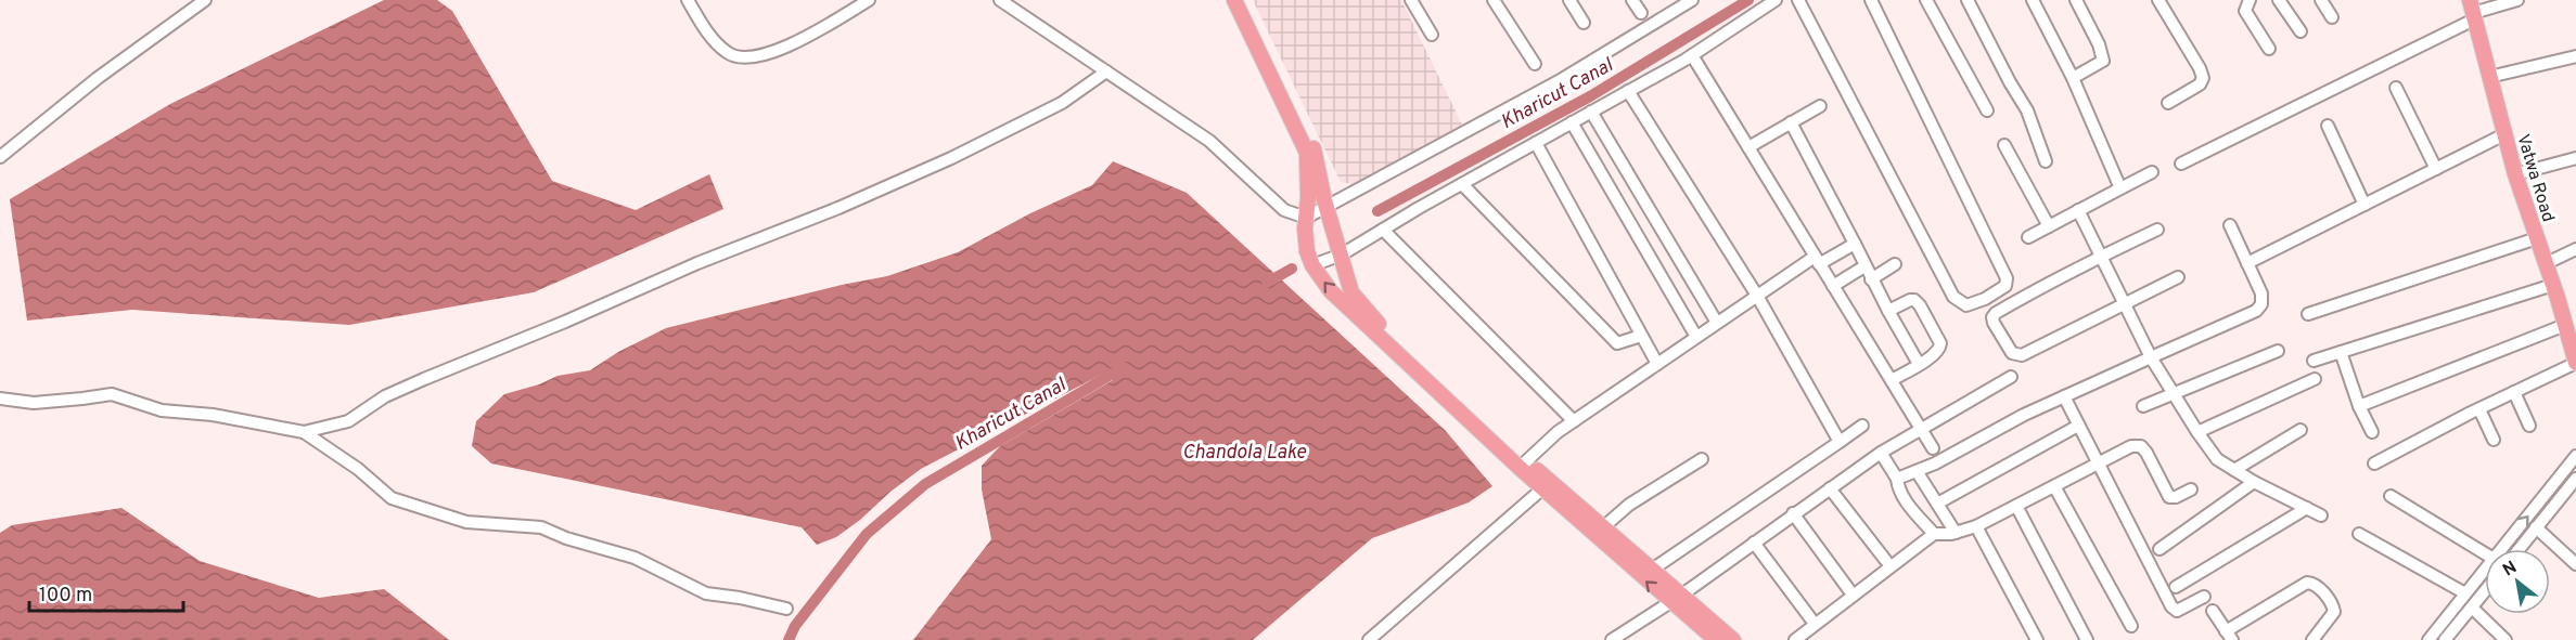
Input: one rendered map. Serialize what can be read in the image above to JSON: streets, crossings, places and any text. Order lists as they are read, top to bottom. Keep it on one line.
{"streets":{"main road":["Vatwa Road"]},"water":["Kharicut Canal","Chandola Lake"],"scale_bar":"100 m","north":"top left"}
